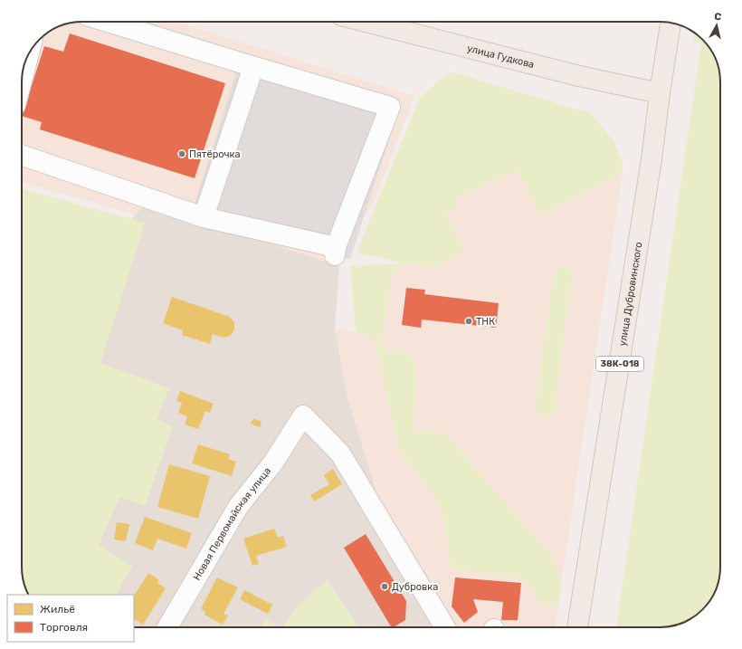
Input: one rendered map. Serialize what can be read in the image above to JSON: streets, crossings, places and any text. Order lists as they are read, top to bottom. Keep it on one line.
{"streets":{"main road":["улица Гудкова","улица Дубровинского","38К-018"],"street":["Новая Первомайская улица"]},"crossings":[["улица Гудкова","улица Дубровинского"]],"places":["Пятёрочка","ТНК","Дубровка"],"legend":["Жильё","Торговля"],"north":"top"}
